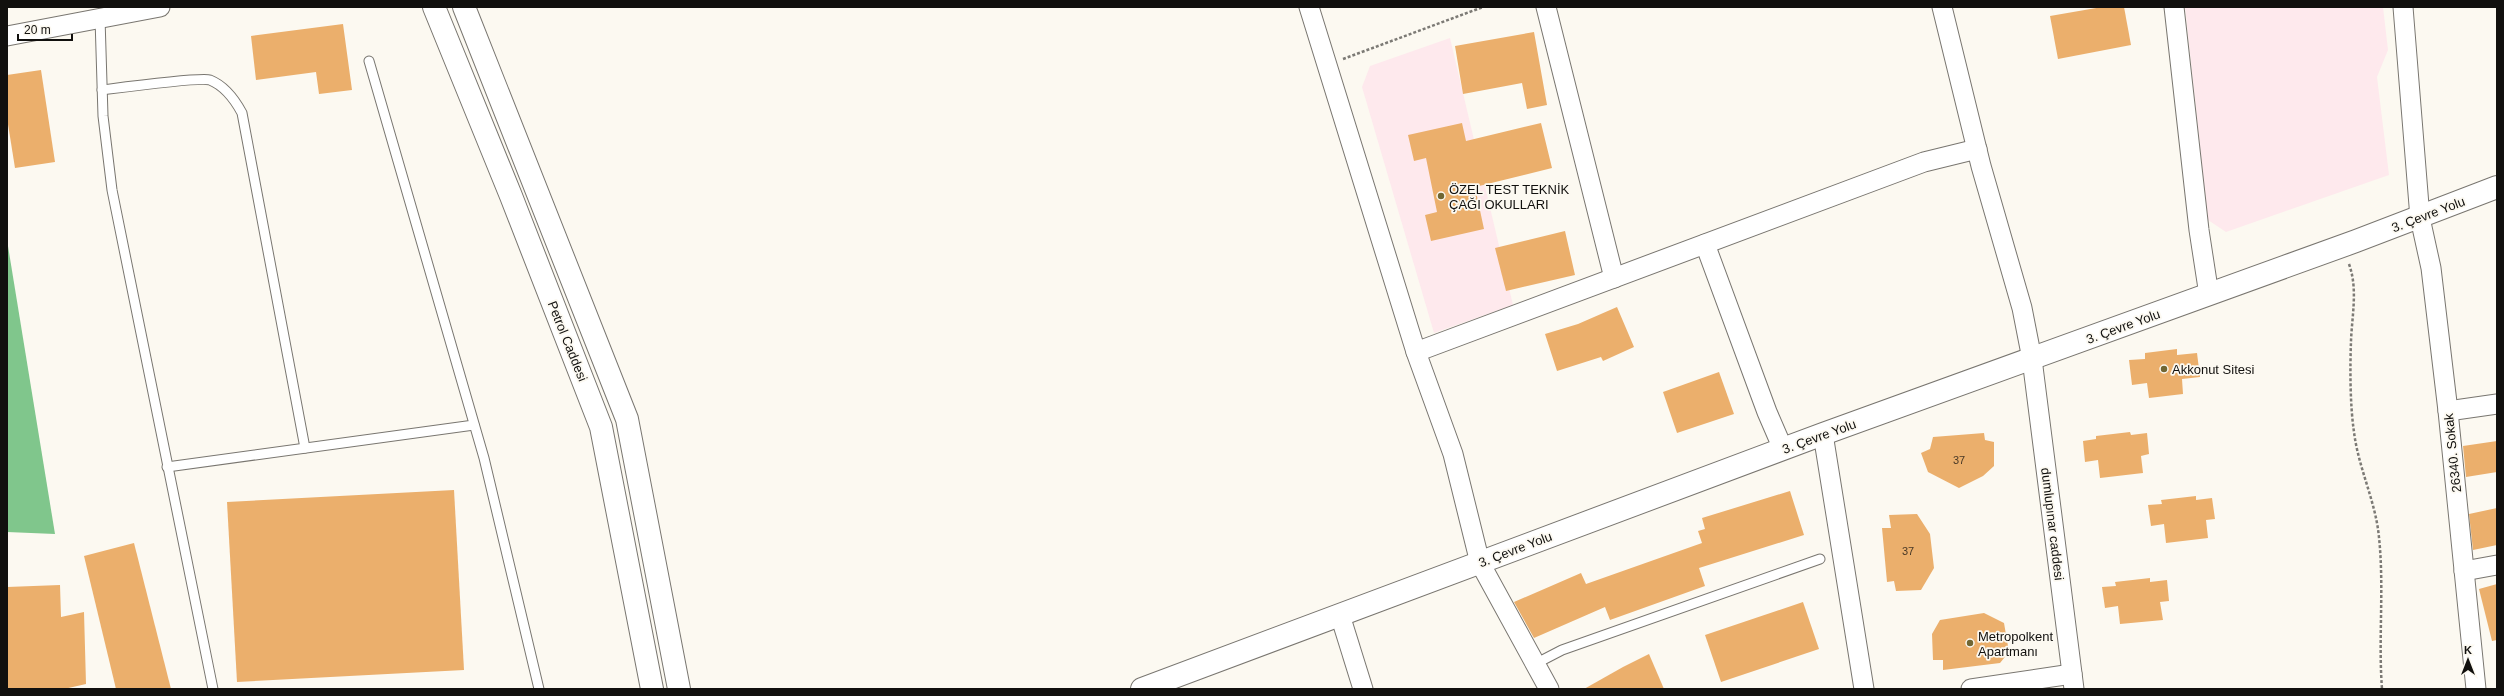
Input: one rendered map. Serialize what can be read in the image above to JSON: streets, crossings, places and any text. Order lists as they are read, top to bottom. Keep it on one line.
{"streets":{"main road":["3. Çevre Yolu","Petrol Caddesi"],"street":["26340. Sokak","dumlupınar caddesi"]},"crossings":[["3. Çevre Yolu","26340. Sokak"],["3. Çevre Yolu","dumlupınar caddesi"]],"places":["ÖZEL TEST TEKNİK ÇAĞI OKULLARI","Akkonut Sitesi","Metropolkent Apartmanı"],"house_numbers":["37","37"],"scale_bar":"20 m","north":"top"}
